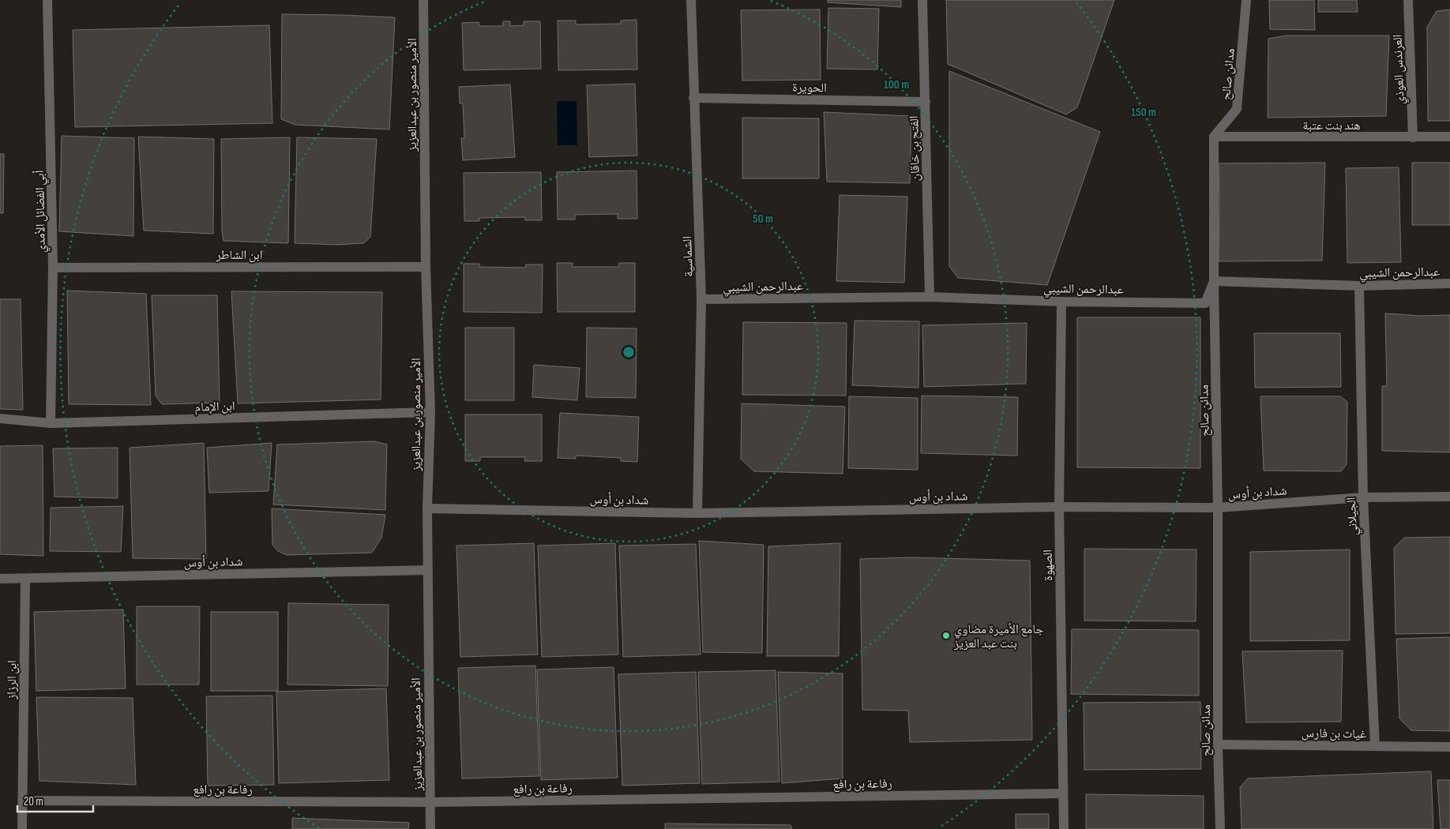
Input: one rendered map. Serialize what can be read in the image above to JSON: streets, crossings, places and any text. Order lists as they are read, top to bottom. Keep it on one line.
{"streets":{"street":["العرندس العوذي","مدائن صالح","الحويرة","الأمير منصور بن عبدالعزيز","هند بنت عتبة","الفتح بن خاقان","أبي الفضائل الأمدي","ابن الشاطر","الشماسية","عبدالرحمن الشيبي","ابن الإمام","شداد بن أوس","الجيلاني","الصهوة","ابن الرزاز","غياث بن فارس","رفاعة بن رافع"]},"crossings":[["العرندس العوذي","هند بنت عتبة"],["مدائن صالح","هند بنت عتبة"],["مدائن صالح","عبدالرحمن الشيبي"],["مدائن صالح","شداد بن أوس"],["مدائن صالح","غياث بن فارس"],["الحويرة","الفتح بن خاقان"],["الحويرة","الشماسية"],["الأمير منصور بن عبدالعزيز","ابن الشاطر"],["الأمير منصور بن عبدالعزيز","ابن الإمام"],["الأمير منصور بن عبدالعزيز","شداد بن أوس"],["الأمير منصور بن عبدالعزيز","رفاعة بن رافع"],["الفتح بن خاقان","عبدالرحمن الشيبي"],["أبي الفضائل الأمدي","ابن الشاطر"],["أبي الفضائل الأمدي","ابن الإمام"],["الشماسية","عبدالرحمن الشيبي"],["الشماسية","شداد بن أوس"],["عبدالرحمن الشيبي","الجيلاني"],["عبدالرحمن الشيبي","الصهوة"],["شداد بن أوس","الجيلاني"],["شداد بن أوس","الصهوة"],["شداد بن أوس","ابن الرزاز"],["الجيلاني","غياث بن فارس"],["الصهوة","رفاعة بن رافع"],["ابن الرزاز","رفاعة بن رافع"]],"places":["جامع الأميرة مضاوي بنت عبد العزيز"],"scale_bar":"20 m","rings":["100 m","150 m","50 m"]}
